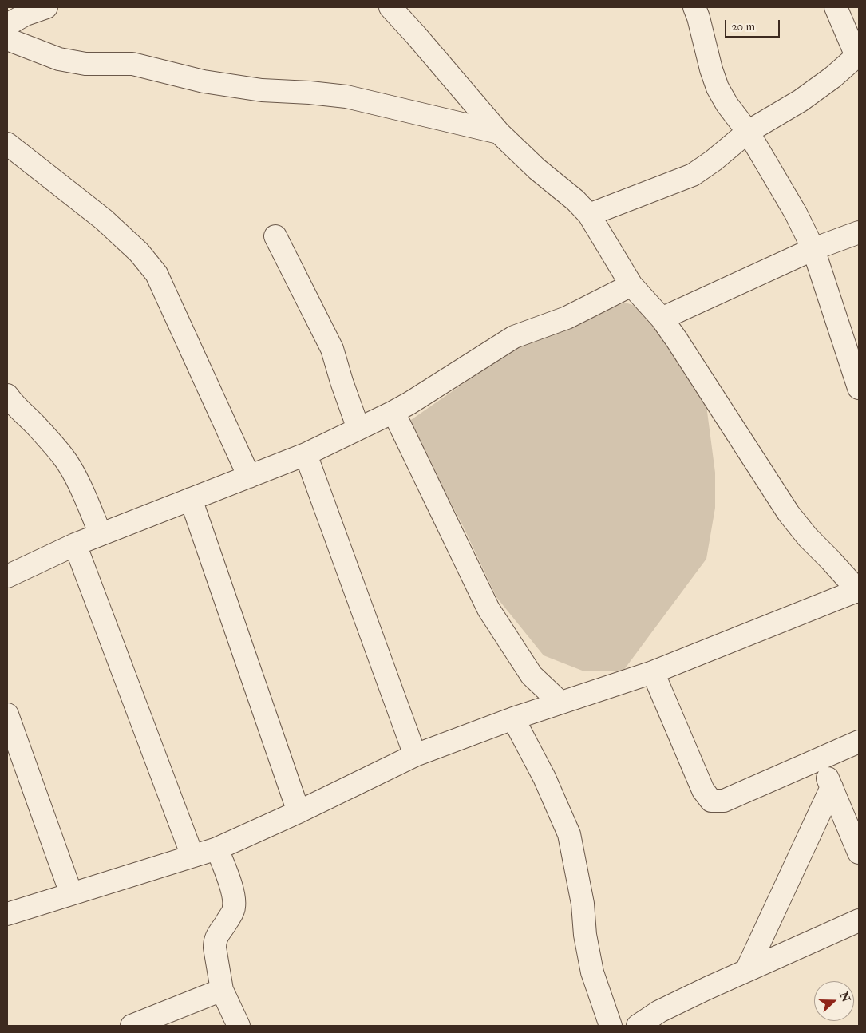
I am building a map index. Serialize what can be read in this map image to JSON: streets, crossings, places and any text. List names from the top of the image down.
{
  "scale_bar": "20 m",
  "north": "right"
}
